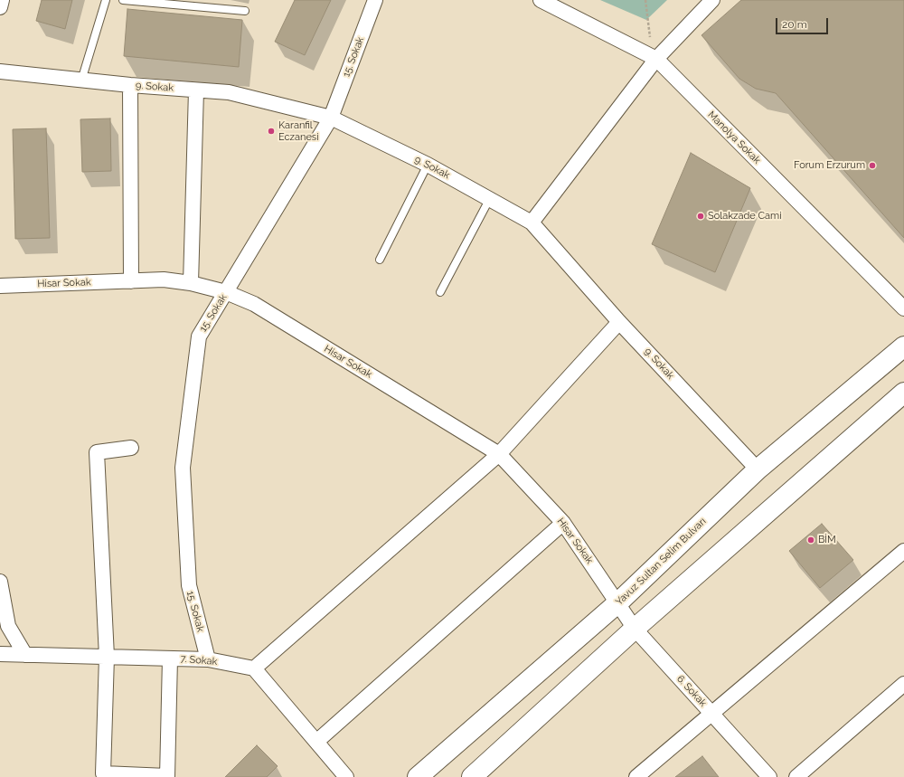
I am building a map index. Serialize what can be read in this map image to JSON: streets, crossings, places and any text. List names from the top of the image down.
{
  "streets": {
    "main road": ["Yavuz Sultan Selim Bulvarı"],
    "street": [
      "15. Sokak",
      "9. Sokak",
      "Manolya Sokak",
      "Hisar Sokak",
      "7. Sokak",
      "6. Sokak"
    ]
  },
  "crossings": [
    ["15. Sokak", "9. Sokak"],
    ["15. Sokak", "Hisar Sokak"],
    ["15. Sokak", "7. Sokak"],
    ["9. Sokak", "Yavuz Sultan Selim Bulvarı"],
    ["Hisar Sokak", "Yavuz Sultan Selim Bulvarı"],
    ["Hisar Sokak", "6. Sokak"],
    ["Yavuz Sultan Selim Bulvarı", "6. Sokak"]
  ],
  "places": [
    "Karanfil Eczanesi",
    "Forum Erzurum",
    "Solakzade Cami",
    "BİM"
  ],
  "scale_bar": "20 m"
}
